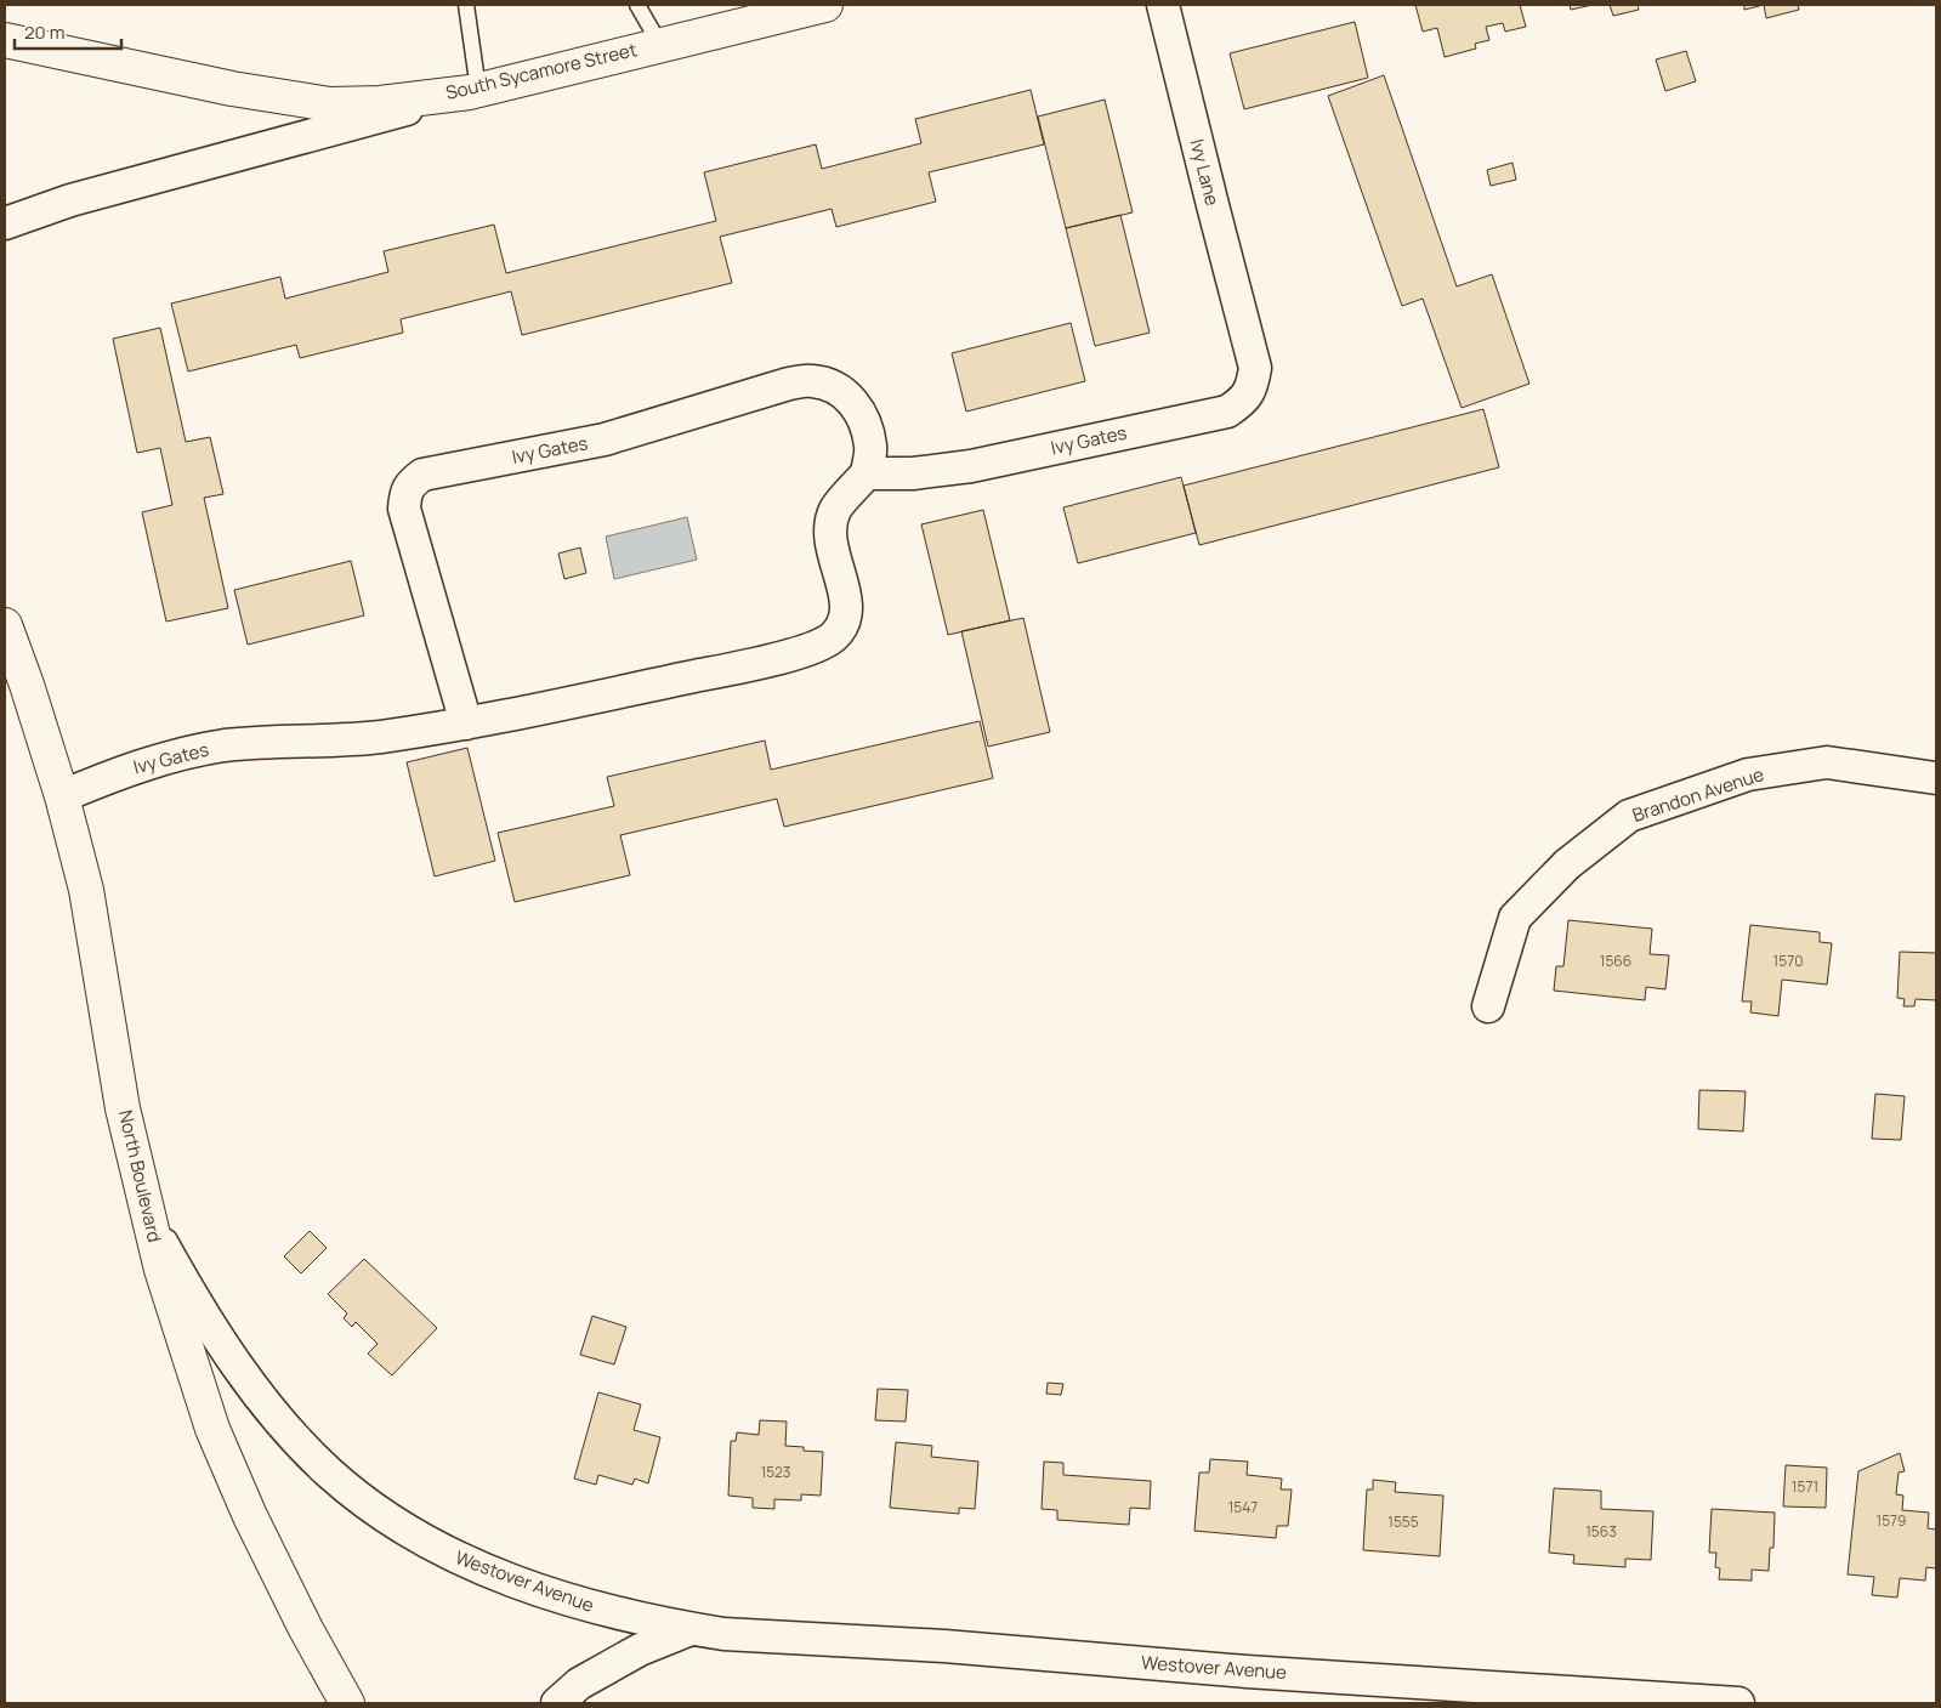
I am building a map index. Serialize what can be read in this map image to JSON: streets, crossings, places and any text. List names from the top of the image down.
{
  "streets": {
    "street": [
      "South Sycamore Street",
      "Ivy Lane",
      "Ivy Gates",
      "Brandon Avenue",
      "North Boulevard",
      "Westover Avenue"
    ]
  },
  "crossings": [
    ["Ivy Lane", "Ivy Gates"],
    ["Ivy Gates", "North Boulevard"],
    ["North Boulevard", "Westover Avenue"]
  ],
  "house_numbers": [
    "1566",
    "1570",
    "1523",
    "1571",
    "1547",
    "1579",
    "1555",
    "1563"
  ],
  "scale_bar": "20 m"
}
